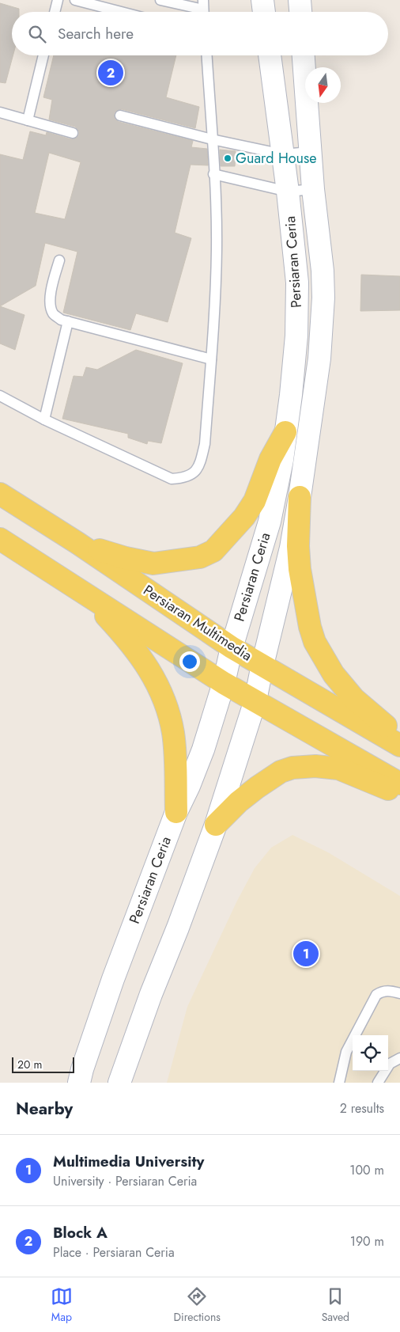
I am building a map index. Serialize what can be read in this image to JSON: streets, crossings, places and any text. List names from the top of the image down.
{
  "streets": {
    "main road": ["Persiaran Multimedia"],
    "street": ["Persiaran Ceria"]
  },
  "crossings": [
    ["Persiaran Ceria", "Persiaran Multimedia"]
  ],
  "places": ["Guard House"],
  "scale_bar": "20 m",
  "north": "bottom",
  "page": {
    "search": "Search here",
    "pins": ["2", "1"],
    "scale": "20 m",
    "heading": ["Nearby", "2 results"],
    "list": [
      {
        "mark": "1",
        "name": "Multimedia University",
        "note": "University · Persiaran Ceria",
        "value": "100 m"
      },
      {
        "mark": "2",
        "name": "Block A",
        "note": "Place · Persiaran Ceria",
        "value": "190 m"
      }
    ],
    "nav": ["Map", "Directions", "Saved"]
  }
}
